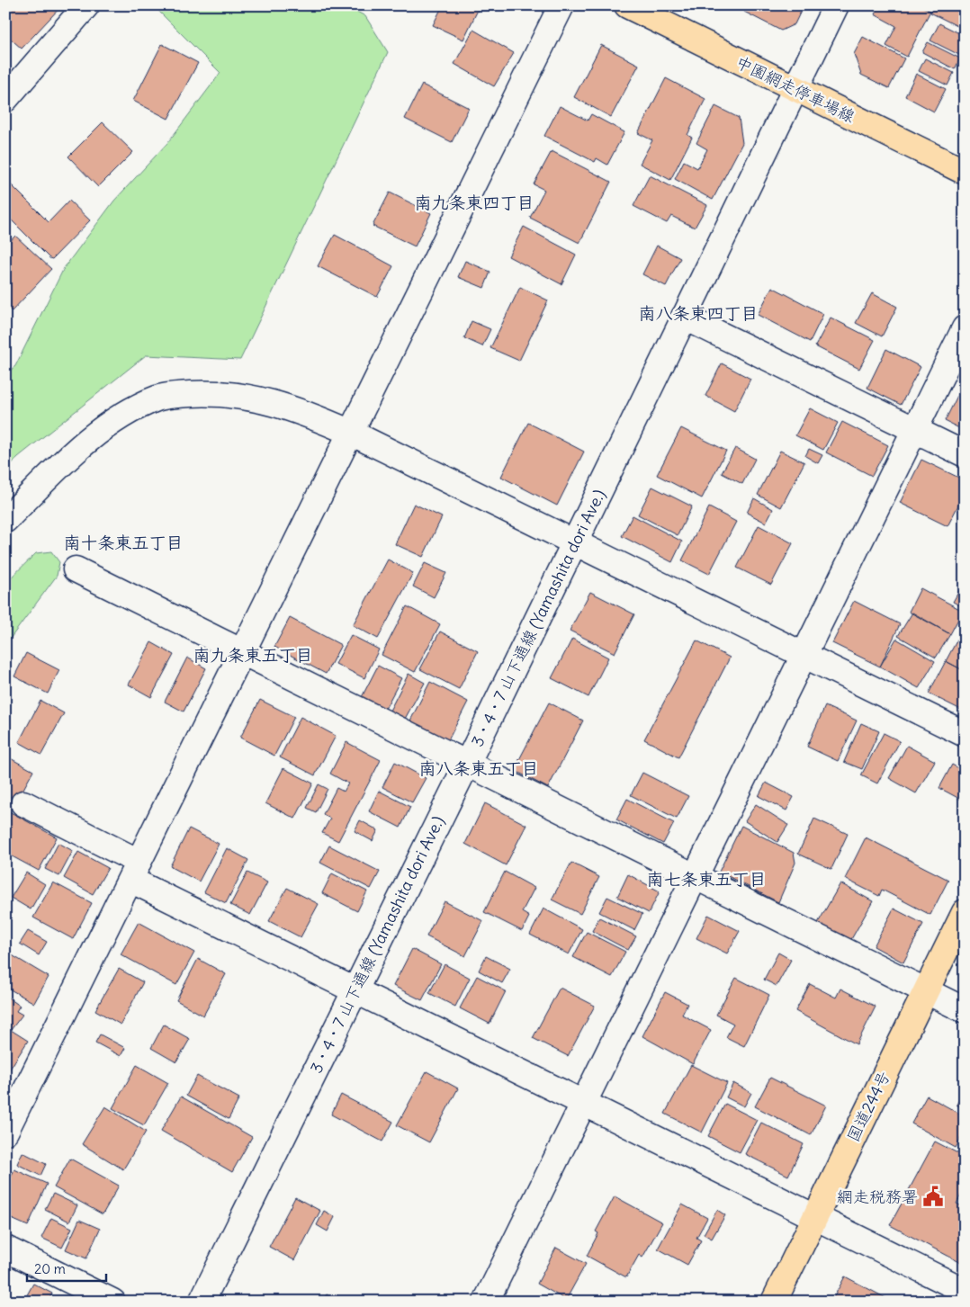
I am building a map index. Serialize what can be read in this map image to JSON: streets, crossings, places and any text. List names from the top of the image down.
{
  "streets": {
    "main road": ["中園網走停車場線", "国道244号"],
    "street": ["3・4・7 山下通線 (Yamashita dori Ave.)"]
  },
  "crossings": [
    ["中園網走停車場線", "3・4・7 山下通線 (Yamashita dori Ave.)"]
  ],
  "districts": [
    "南九条東四丁目",
    "南八条東四丁目",
    "南十条東五丁目",
    "南九条東五丁目",
    "南八条東五丁目",
    "南七条東五丁目"
  ],
  "places": {
    "public building": ["網走税務署"]
  },
  "scale_bar": "20 m"
}
